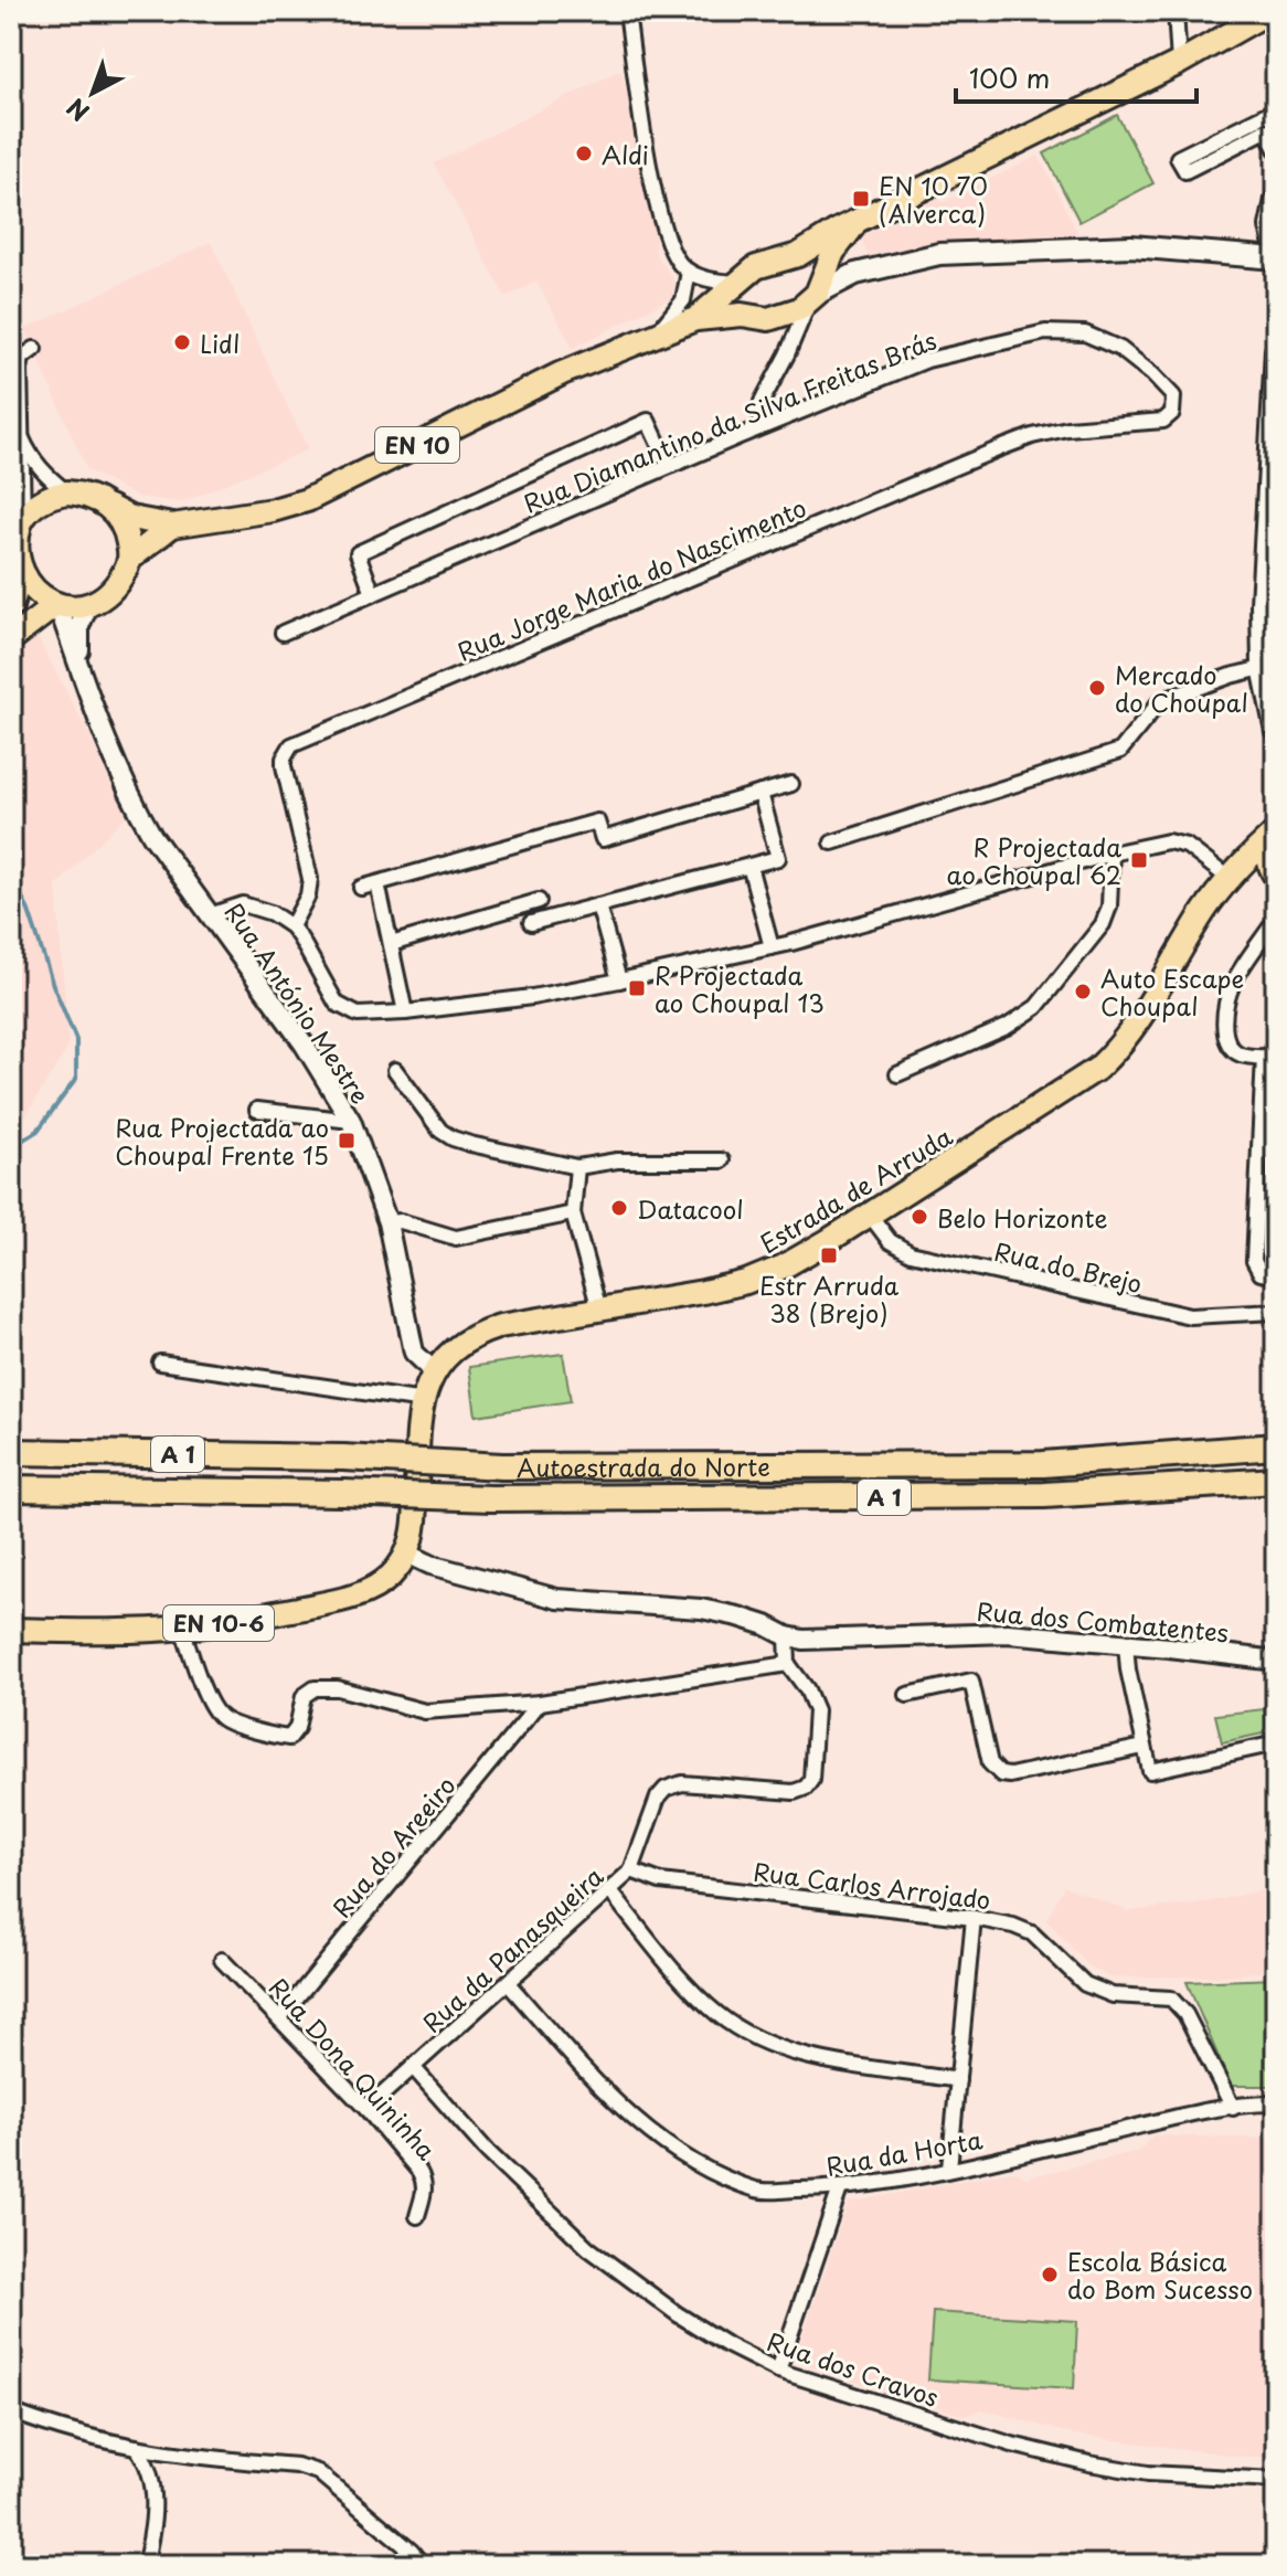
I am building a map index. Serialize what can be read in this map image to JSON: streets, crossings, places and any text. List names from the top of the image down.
{
  "streets": {
    "highway": ["A 1", "Autoestrada do Norte"],
    "main road": ["EN 10", "Estrada de Arruda", "EN 10-6"],
    "street": [
      "Rua Diamantino da Silva Freitas Brás",
      "Rua Jorge Maria do Nascimento",
      "Rua António Mestre",
      "Rua do Brejo",
      "Rua dos Combatentes",
      "Rua do Areeiro",
      "Rua Carlos Arrojado",
      "Rua da Panasqueira",
      "Rua Dona Quininha",
      "Rua da Horta",
      "Rua dos Cravos"
    ]
  },
  "crossings": [
    ["Rua Diamantino da Silva Freitas Brás", "Rua Jorge Maria do Nascimento"],
    ["EN 10", "Rua António Mestre"],
    ["Rua António Mestre", "Estrada de Arruda"],
    ["Estrada de Arruda", "Rua do Brejo"],
    ["Estrada de Arruda", "Rua dos Combatentes"],
    ["Estrada de Arruda", "EN 10-6"],
    ["Rua dos Combatentes", "EN 10-6"],
    ["Rua do Areeiro", "Rua Dona Quininha"],
    ["Rua Carlos Arrojado", "Rua da Panasqueira"],
    ["Rua Carlos Arrojado", "Rua da Horta"],
    ["Rua da Panasqueira", "Rua Dona Quininha"],
    ["Rua da Panasqueira", "Rua da Horta"],
    ["Rua da Panasqueira", "Rua dos Cravos"]
  ],
  "places": {
    "other": [
      "Aldi",
      "Lidl",
      "Mercado do Choupal",
      "Auto Escape Choupal",
      "Datacool",
      "Belo Horizonte",
      "Escola Básica do Bom Sucesso"
    ],
    "transit": [
      "EN 10 70 (Alverca)",
      "R Projectada ao Choupal 62",
      "R Projectada ao Choupal 13",
      "Rua Projectada ao Choupal Frente 15",
      "Estr Arruda 38 (Brejo)"
    ]
  },
  "scale_bar": "100 m",
  "north": "bottom left"
}
